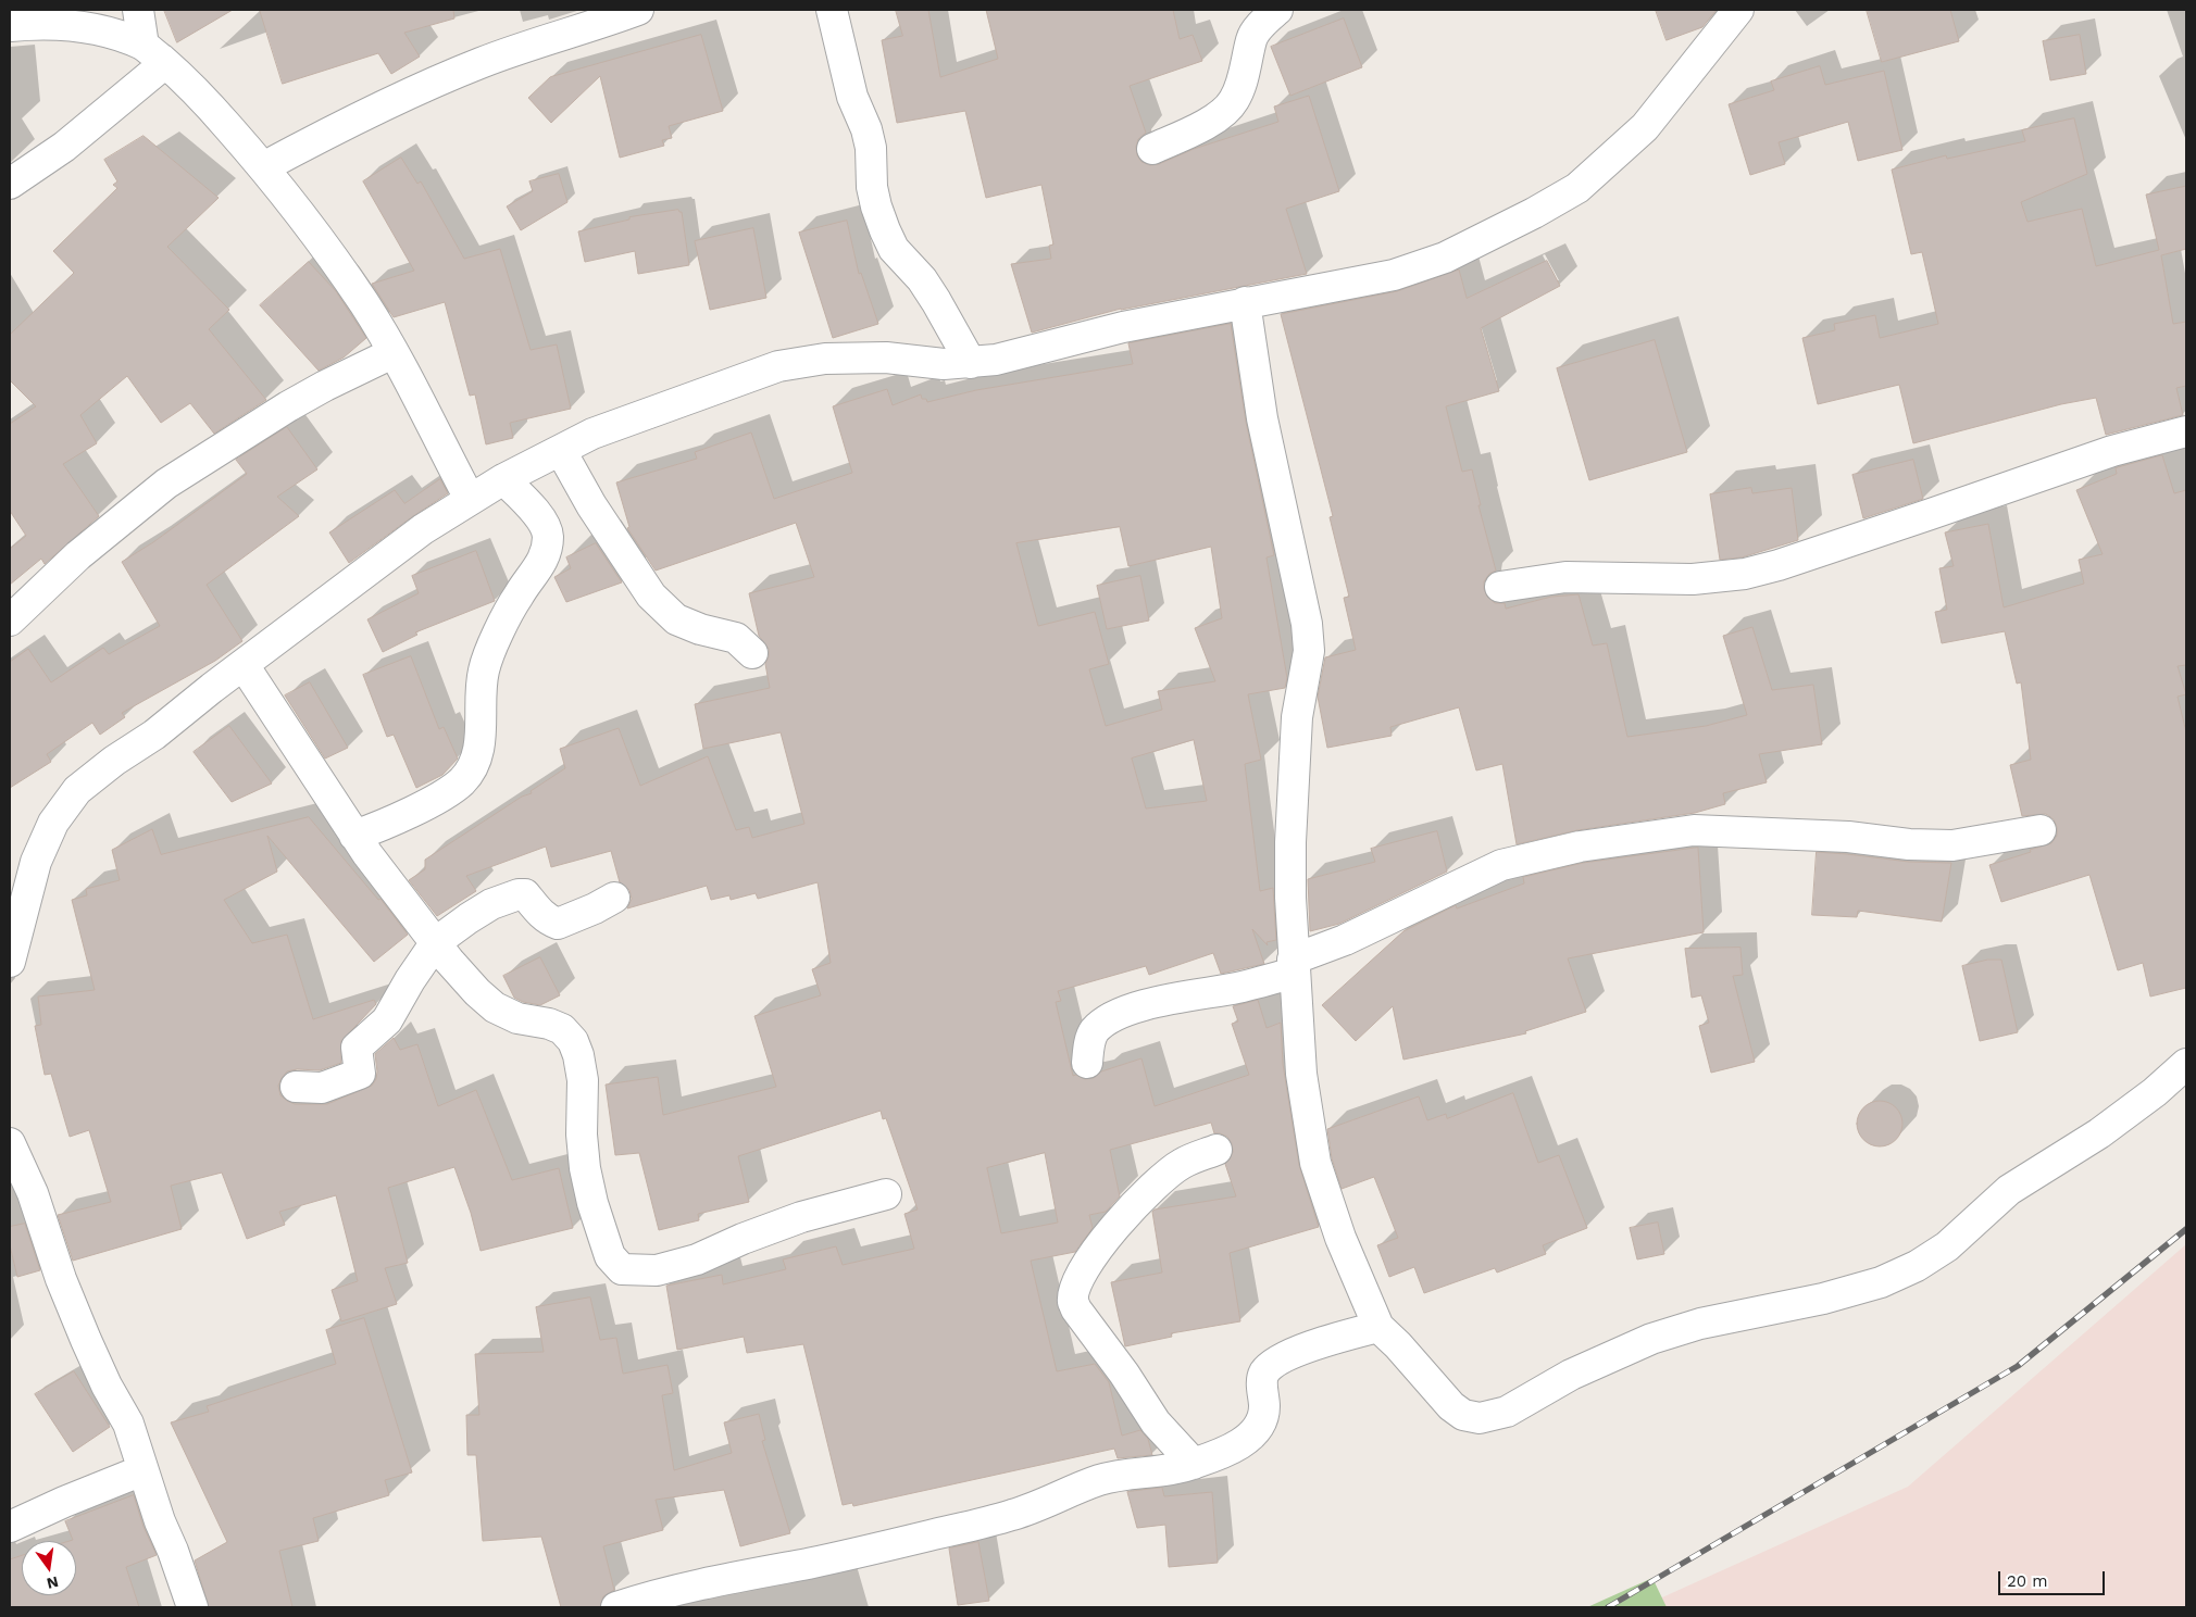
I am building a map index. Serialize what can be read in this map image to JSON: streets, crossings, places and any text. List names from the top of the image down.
{
  "scale_bar": "20 m",
  "north": "bottom"
}
